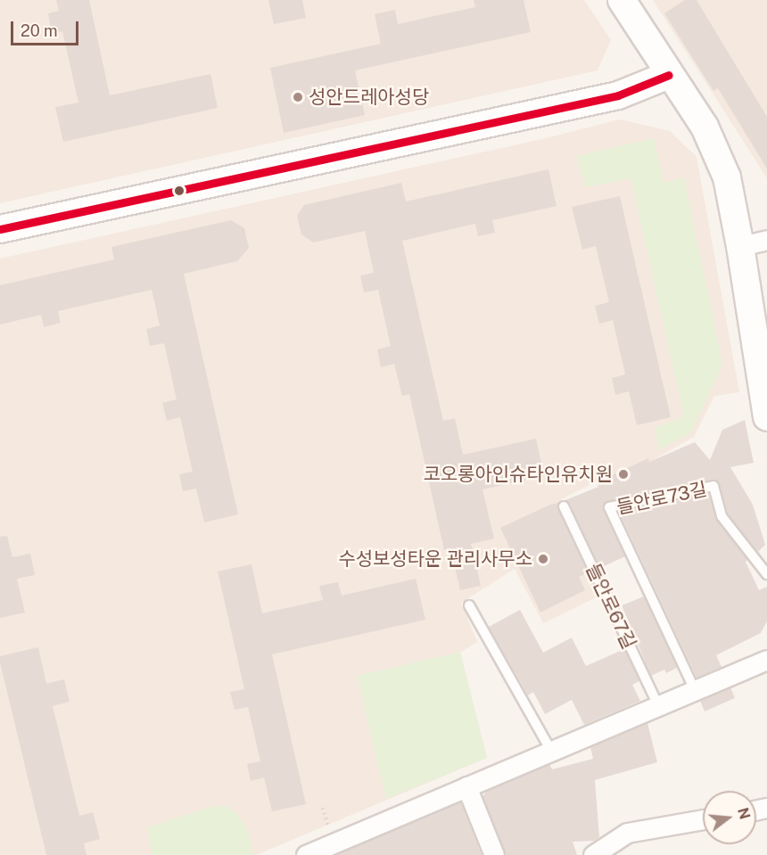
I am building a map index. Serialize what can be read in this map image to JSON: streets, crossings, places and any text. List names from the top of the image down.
{
  "streets": {
    "lane": ["들안로73길", "들안로67길"]
  },
  "places": ["성안드레아성당", "코오롱아인슈타인유치원", "수성보성타운 관리사무소"],
  "scale_bar": "20 m",
  "north": "right"
}
